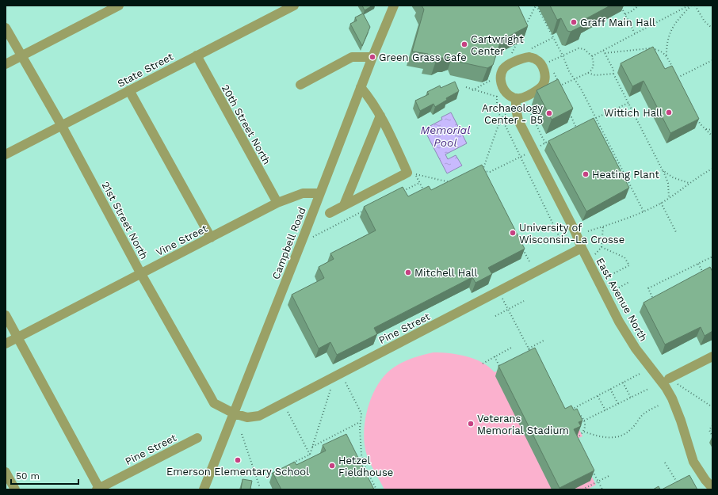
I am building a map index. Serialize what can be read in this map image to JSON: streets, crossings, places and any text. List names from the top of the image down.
{
  "streets": {
    "street": [
      "State Street",
      "20th Street North",
      "21st Street North",
      "Vine Street",
      "Campbell Road",
      "East Avenue North",
      "Pine Street"
    ]
  },
  "crossings": [
    ["State Street", "20th Street North"],
    ["State Street", "21st Street North"],
    ["20th Street North", "Vine Street"],
    ["21st Street North", "Vine Street"],
    ["21st Street North", "Campbell Road"],
    ["21st Street North", "Pine Street"],
    ["Vine Street", "Campbell Road"],
    ["Campbell Road", "Pine Street"],
    ["East Avenue North", "Pine Street"]
  ],
  "water": ["Memorial Pool"],
  "places": [
    "Graff Main Hall",
    "Cartwright Center",
    "Green Grass Cafe",
    "Wittich Hall",
    "Archaeology Center - B5",
    "Heating Plant",
    "University of Wisconsin-La Crosse",
    "Mitchell Hall",
    "Veterans Memorial Stadium",
    "Emerson Elementary School",
    "Hetzel Fieldhouse"
  ],
  "scale_bar": "50 m"
}
